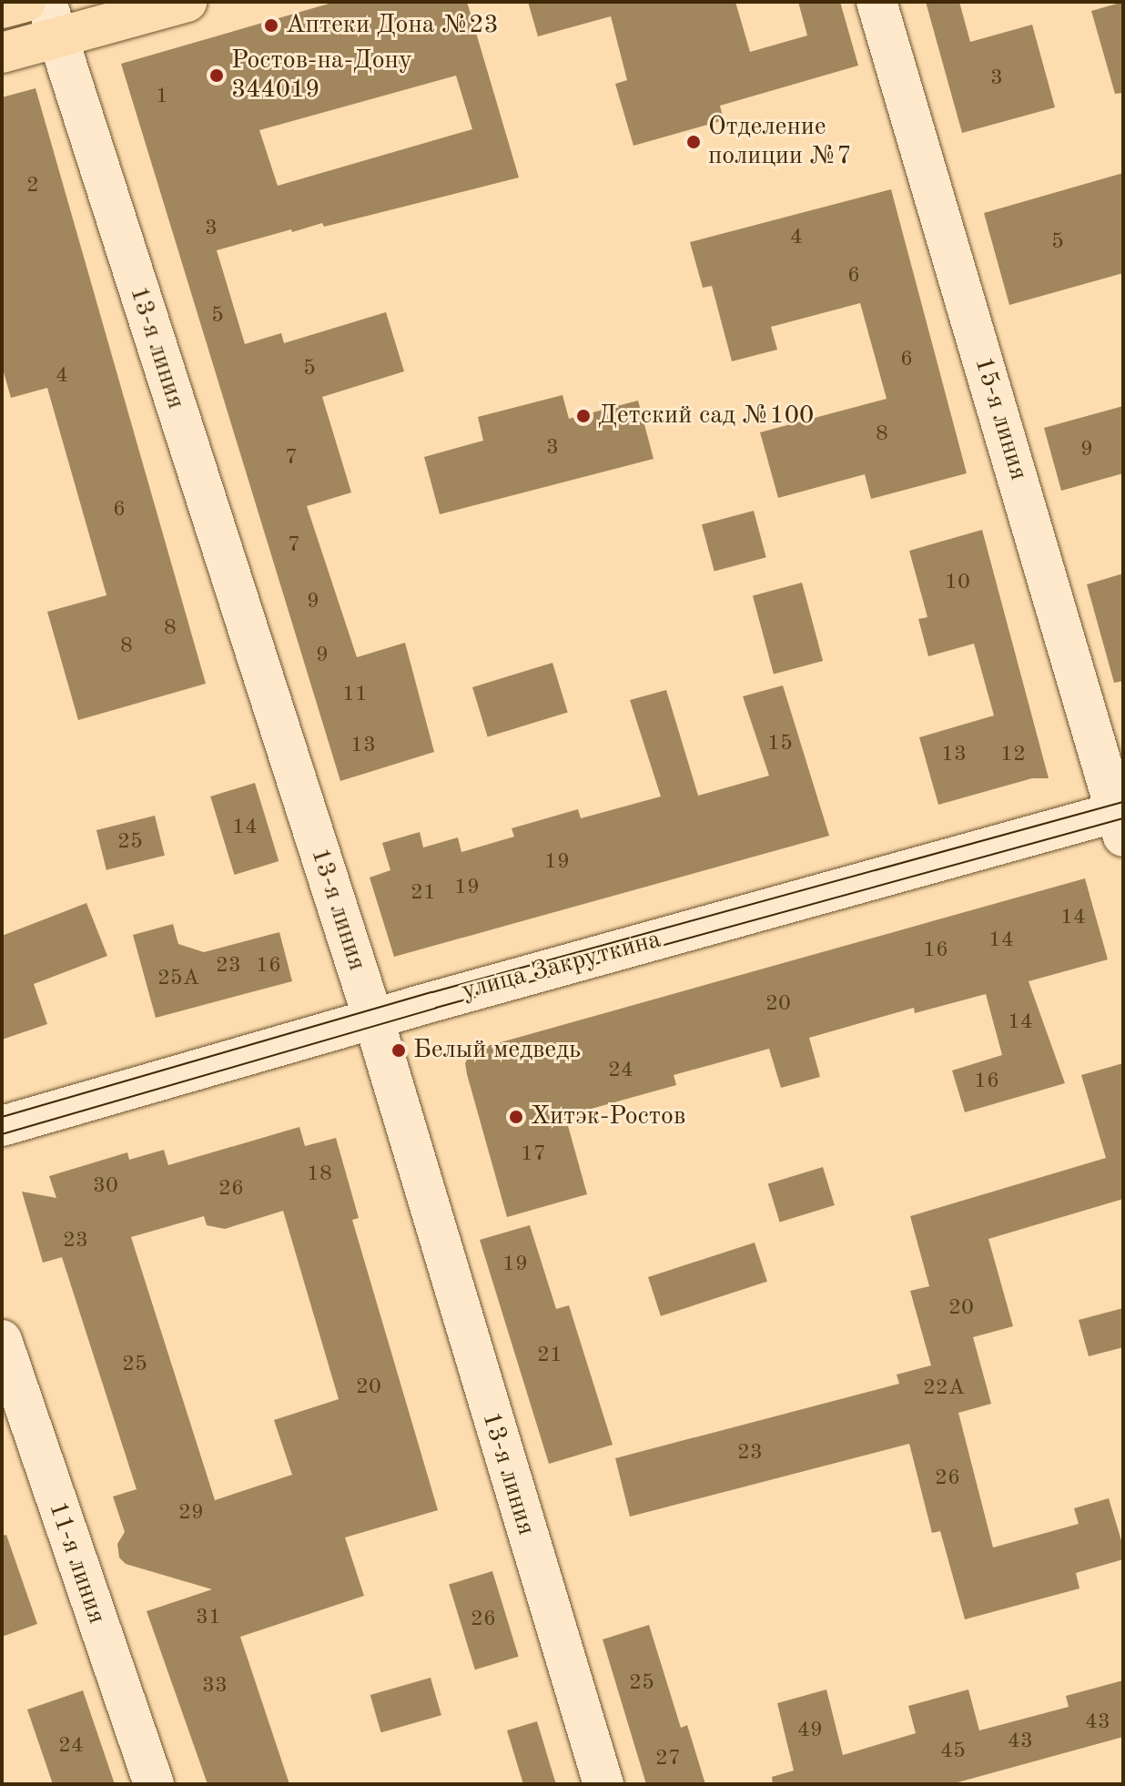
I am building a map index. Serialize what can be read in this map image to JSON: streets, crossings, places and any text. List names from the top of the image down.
{
  "streets": {
    "street": [
      "13-я линия",
      "15-я линия",
      "улица Закруткина",
      "11-я линия"
    ]
  },
  "crossings": [
    ["13-я линия", "улица Закруткина"],
    ["15-я линия", "улица Закруткина"]
  ],
  "places": [
    "Аптеки Дона №23",
    "Ростов-на-Дону 344019",
    "Отделение полиции №7",
    "Детский сад №100",
    "Белый медведь",
    "Хитэк-Ростов"
  ],
  "house_numbers": [
    "3",
    "1",
    "2",
    "3",
    "4",
    "5",
    "6",
    "5",
    "6",
    "5",
    "4",
    "8",
    "3",
    "9",
    "7",
    "6",
    "7",
    "10",
    "9",
    "8",
    "8",
    "9",
    "11",
    "15",
    "13",
    "13",
    "12",
    "14",
    "25",
    "19",
    "19",
    "21",
    "14",
    "14",
    "16",
    "23",
    "16",
    "25А",
    "20",
    "14",
    "24",
    "16",
    "17",
    "18",
    "30",
    "26",
    "23",
    "19",
    "20",
    "21",
    "25",
    "20",
    "22А",
    "23",
    "26",
    "29",
    "31",
    "26",
    "25",
    "33",
    "43",
    "49",
    "43",
    "24",
    "45",
    "27"
  ]
}
